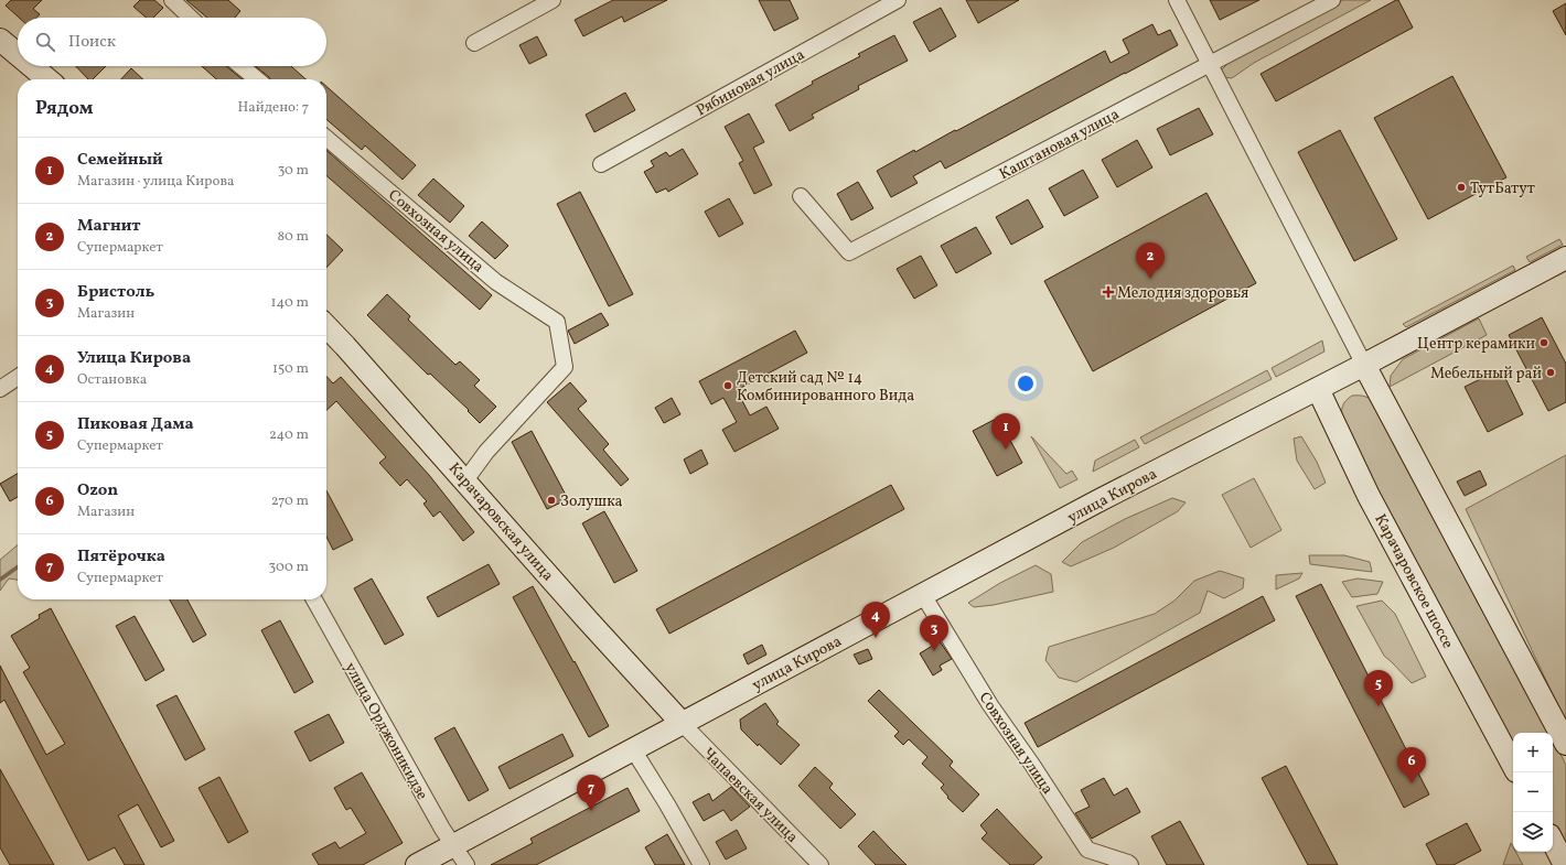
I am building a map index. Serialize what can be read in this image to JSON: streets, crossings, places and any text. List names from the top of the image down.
{
  "streets": {
    "street": [
      "Рябиновая улица",
      "Каштановая улица",
      "Совхозная улица",
      "улица Кирова",
      "Карачаровская улица",
      "Карачаровское шоссе",
      "улица Орджоникидзе",
      "Чапаевская улица"
    ]
  },
  "crossings": [
    ["Совхозная улица", "улица Кирова"],
    ["Совхозная улица", "Карачаровская улица"],
    ["улица Кирова", "Карачаровская улица"],
    ["улица Кирова", "Карачаровское шоссе"],
    ["улица Кирова", "улица Орджоникидзе"],
    ["улица Кирова", "Чапаевская улица"],
    ["Карачаровская улица", "Чапаевская улица"]
  ],
  "places": {
    "other": [
      "ТутБатут",
      "Центр керамики",
      "Мебельный рай",
      "Детский сад № 14 Комбинированного Вида",
      "Золушка"
    ],
    "health": ["Мелодия здоровья"]
  },
  "page": {
    "search": "Поиск",
    "heading": ["Рядом", "Найдено: 7"],
    "list": [
      {
        "mark": "1",
        "name": "Семейный",
        "note": "Магазин · улица Кирова",
        "value": "30 m"
      },
      {
        "mark": "2",
        "name": "Магнит",
        "note": "Супермаркет",
        "value": "80 m"
      },
      {
        "mark": "3",
        "name": "Бристоль",
        "note": "Магазин",
        "value": "140 m"
      },
      {
        "mark": "4",
        "name": "Улица Кирова",
        "note": "Остановка",
        "value": "150 m"
      },
      {
        "mark": "5",
        "name": "Пиковая Дама",
        "note": "Супермаркет",
        "value": "240 m"
      },
      {
        "mark": "6",
        "name": "Ozon",
        "note": "Магазин",
        "value": "270 m"
      },
      {
        "mark": "7",
        "name": "Пятёрочка",
        "note": "Супермаркет",
        "value": "300 m"
      }
    ],
    "pins": [
      "2",
      "1",
      "4",
      "3",
      "5",
      "6",
      "7"
    ],
    "map_buttons": ["+", "−"]
  }
}
